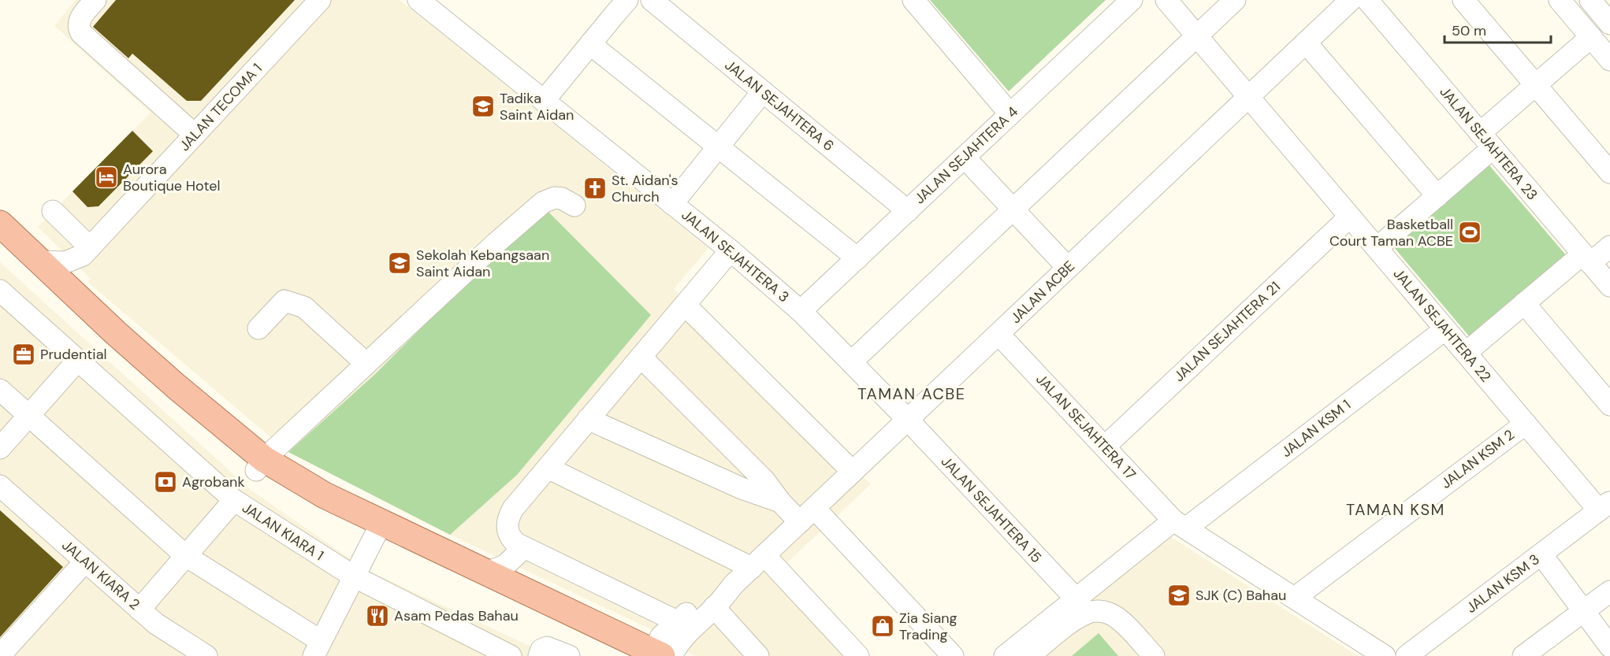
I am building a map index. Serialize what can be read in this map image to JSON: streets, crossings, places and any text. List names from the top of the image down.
{
  "streets": {
    "street": [
      "JALAN SEJAHTERA 6",
      "JALAN TECOMA 1",
      "JALAN SEJAHTERA 23",
      "JALAN SEJAHTERA 4",
      "JALAN SEJAHTERA 3",
      "JALAN ACBE",
      "JALAN SEJAHTERA 22",
      "JALAN SEJAHTERA 21",
      "JALAN SEJAHTERA 17",
      "JALAN KSM 1",
      "JALAN KSM 2",
      "JALAN SEJAHTERA 15",
      "JALAN KIARA 1",
      "JALAN KIARA 2",
      "JALAN KSM 3"
    ]
  },
  "crossings": [
    ["JALAN SEJAHTERA 6", "JALAN SEJAHTERA 4"],
    ["JALAN SEJAHTERA 4", "JALAN SEJAHTERA 3"],
    ["JALAN SEJAHTERA 3", "JALAN ACBE"],
    ["JALAN SEJAHTERA 3", "JALAN SEJAHTERA 15"],
    ["JALAN ACBE", "JALAN SEJAHTERA 22"],
    ["JALAN ACBE", "JALAN SEJAHTERA 17"],
    ["JALAN ACBE", "JALAN SEJAHTERA 15"],
    ["JALAN SEJAHTERA 22", "JALAN SEJAHTERA 21"],
    ["JALAN SEJAHTERA 22", "JALAN KSM 1"],
    ["JALAN SEJAHTERA 22", "JALAN KSM 2"],
    ["JALAN SEJAHTERA 22", "JALAN KSM 3"],
    ["JALAN SEJAHTERA 21", "JALAN SEJAHTERA 17"],
    ["JALAN SEJAHTERA 17", "JALAN KSM 1"],
    ["JALAN SEJAHTERA 17", "JALAN KSM 2"],
    ["JALAN KSM 1", "JALAN SEJAHTERA 15"]
  ],
  "districts": ["TAMAN ACBE", "TAMAN KSM"],
  "places": {
    "school or university": ["Tadika Saint Aidan", "Sekolah Kebangsaan Saint Aidan", "SJK (C) Bahau"],
    "hotel": ["Aurora Boutique Hotel"],
    "church": ["St. Aidan's Church"],
    "sports": ["Basketball Court Taman ACBE"],
    "office": ["Prudential"],
    "bank": ["Agrobank"],
    "restaurant": ["Asam Pedas Bahau"],
    "shop": ["Zia Siang Trading"]
  },
  "scale_bar": "50 m"
}
